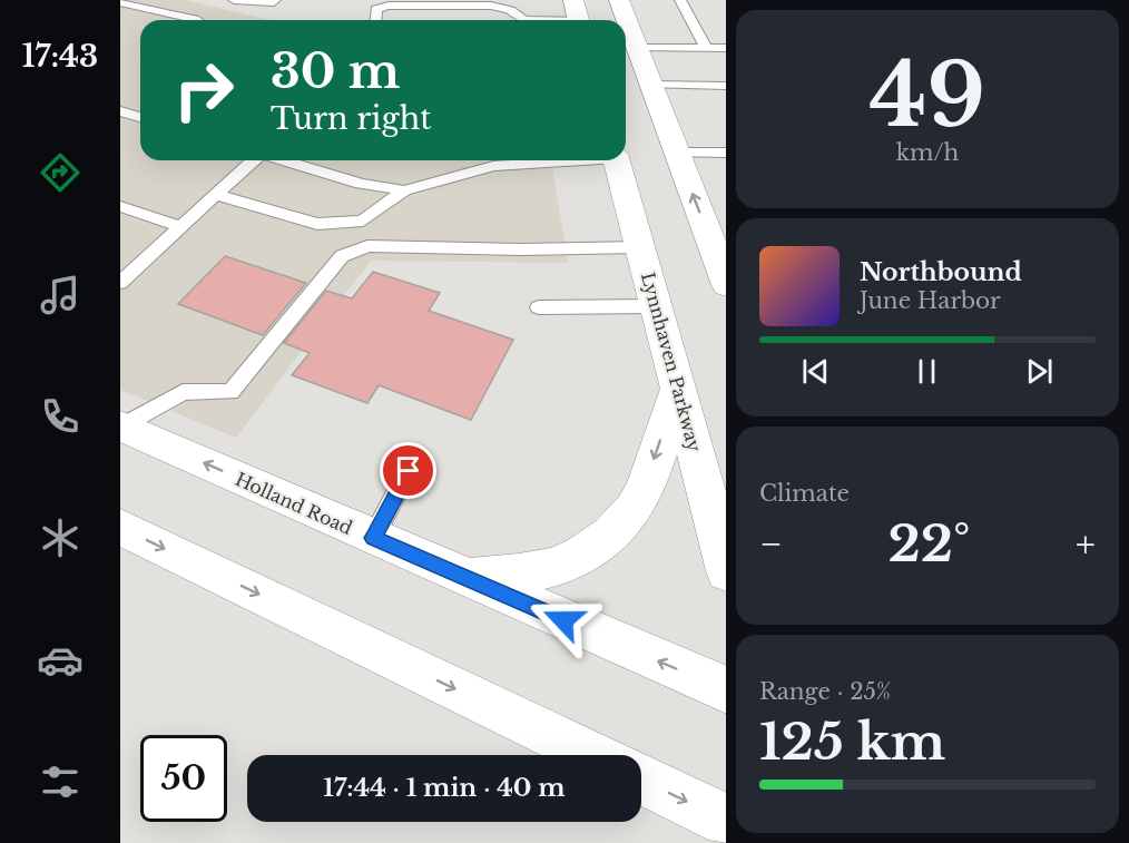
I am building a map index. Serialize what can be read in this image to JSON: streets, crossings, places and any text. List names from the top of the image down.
{
  "streets": {
    "main road": ["Lynnhaven Parkway", "Holland Road"]
  },
  "page": {
    "tabs": "17:43",
    "tile": [
      ["49", "km/h"],
      "Climate",
      ["Range · 25%", "125 km"]
    ],
    "turn": ["30 m", "Turn right"],
    "song": ["Northbound", "June Harbor"],
    "heat": ["−", "22°", "+"],
    "limit": "50",
    "trip": "17:44 · 1 min · 40 m"
  }
}
